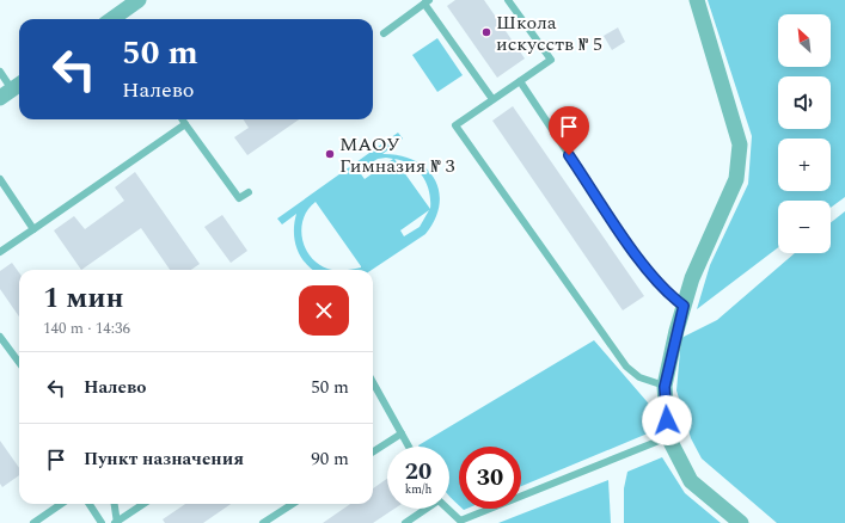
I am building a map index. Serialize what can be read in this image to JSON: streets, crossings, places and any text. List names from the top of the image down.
{
  "places": ["Школа искусств № 5", "МАОУ Гимназия № 3"],
  "north": "top left",
  "page": {
    "map_buttons": ["+", "−"],
    "turn": ["50 m", "Налево"],
    "heading": ["1 мин", "140 m · 14:36"],
    "list": [
      {
        "name": "Налево",
        "value": "50 m"
      },
      {
        "name": "Пункт назначения",
        "value": "90 m"
      }
    ],
    "speed": "20 km/h",
    "limit": "30"
  }
}
